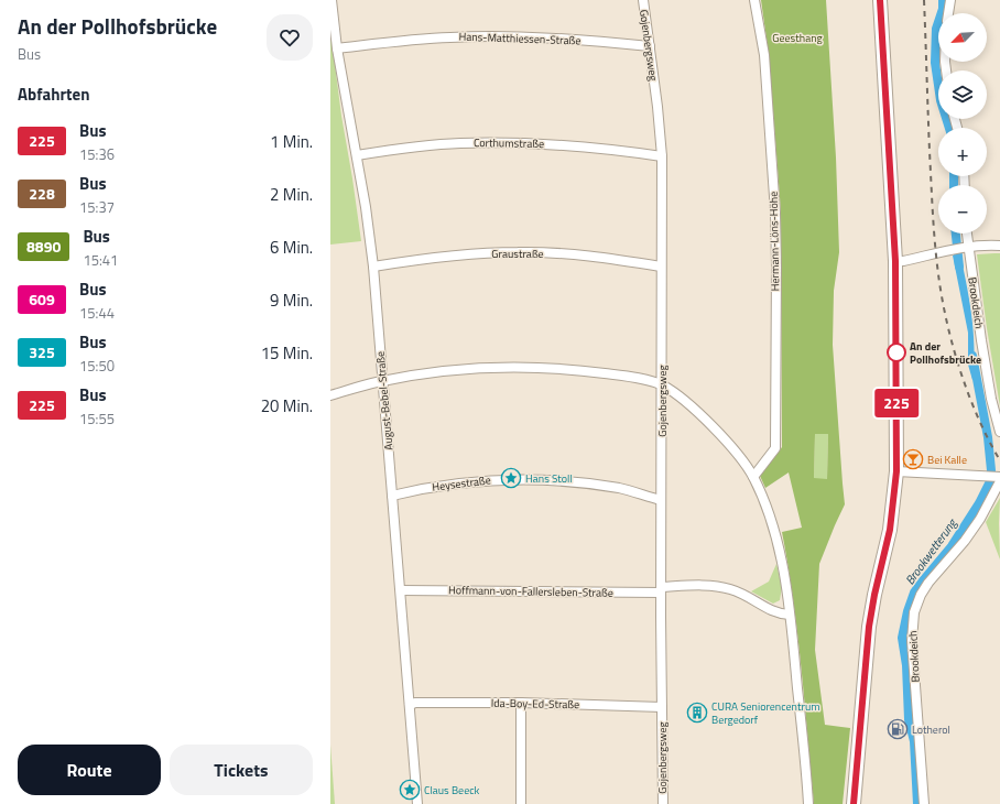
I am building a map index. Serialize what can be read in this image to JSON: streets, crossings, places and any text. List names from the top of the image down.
{
  "streets": {
    "street": [
      "Hans-Matthiessen-Straße",
      "Gojenbergsweg",
      "Corthumstraße",
      "Hermann-Löns-Höhe",
      "Graustraße",
      "Brookdeich",
      "August-Bebel-Straße",
      "Heysestraße",
      "Hoffmann-von-Fallersleben-Straße",
      "Ida-Boy-Ed-Straße"
    ]
  },
  "crossings": [
    ["Hans-Matthiessen-Straße", "Gojenbergsweg"],
    ["Hans-Matthiessen-Straße", "August-Bebel-Straße"],
    ["Gojenbergsweg", "Corthumstraße"],
    ["Gojenbergsweg", "Graustraße"],
    ["Gojenbergsweg", "Heysestraße"],
    ["Gojenbergsweg", "Hoffmann-von-Fallersleben-Straße"],
    ["Gojenbergsweg", "Ida-Boy-Ed-Straße"],
    ["Corthumstraße", "August-Bebel-Straße"],
    ["Graustraße", "August-Bebel-Straße"],
    ["August-Bebel-Straße", "Heysestraße"],
    ["August-Bebel-Straße", "Hoffmann-von-Fallersleben-Straße"],
    ["August-Bebel-Straße", "Ida-Boy-Ed-Straße"]
  ],
  "water": ["Brookwetterung"],
  "parks": ["Geesthang"],
  "places": {
    "other": ["An der Pollhofsbrücke"],
    "bar": ["Bei Kalle"],
    "place": ["Hans Stoll", "Claus Beeck"],
    "building": ["CURA Seniorencentrum Bergedorf"],
    "fuel station": ["Lotherol"]
  },
  "lines": ["bus line 225"],
  "north": "bottom left",
  "page": {
    "heading": [
      ["An der Pollhofsbrücke", "Bus"],
      "Abfahrten"
    ],
    "on_map": "225",
    "map_buttons": ["+", "−"],
    "list": [
      {
        "mark": "225",
        "name": "Bus",
        "note": "15:36",
        "value": "1 Min."
      },
      {
        "mark": "228",
        "name": "Bus",
        "note": "15:37",
        "value": "2 Min."
      },
      {
        "mark": "8890",
        "name": "Bus",
        "note": "15:41",
        "value": "6 Min."
      },
      {
        "mark": "609",
        "name": "Bus",
        "note": "15:44",
        "value": "9 Min."
      },
      {
        "mark": "325",
        "name": "Bus",
        "note": "15:50",
        "value": "15 Min."
      },
      {
        "mark": "225",
        "name": "Bus",
        "note": "15:55",
        "value": "20 Min."
      }
    ],
    "buttons": ["Route", "Tickets"]
  }
}
